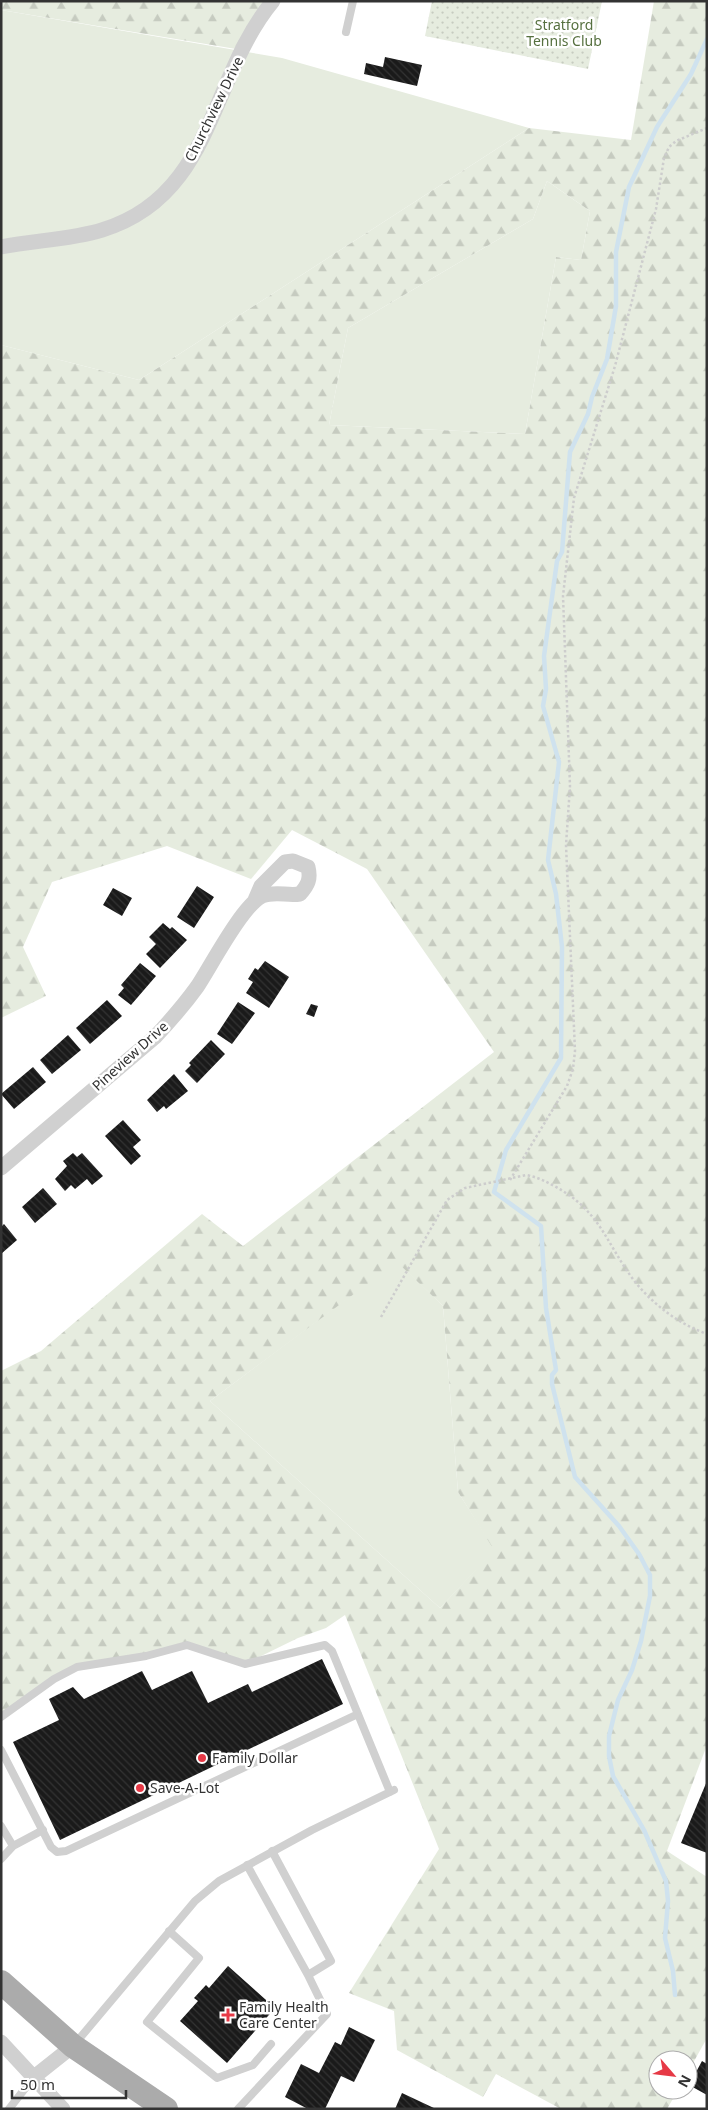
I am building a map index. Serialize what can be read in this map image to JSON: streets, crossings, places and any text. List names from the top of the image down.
{
  "streets": {
    "street": ["Churchview Drive", "Pineview Drive"]
  },
  "parks": ["Stratford Tennis Club"],
  "places": {
    "other": ["Family Dollar", "Save-A-Lot"],
    "health": ["Family Health Care Center"]
  },
  "scale_bar": "50 m",
  "north": "bottom right"
}
